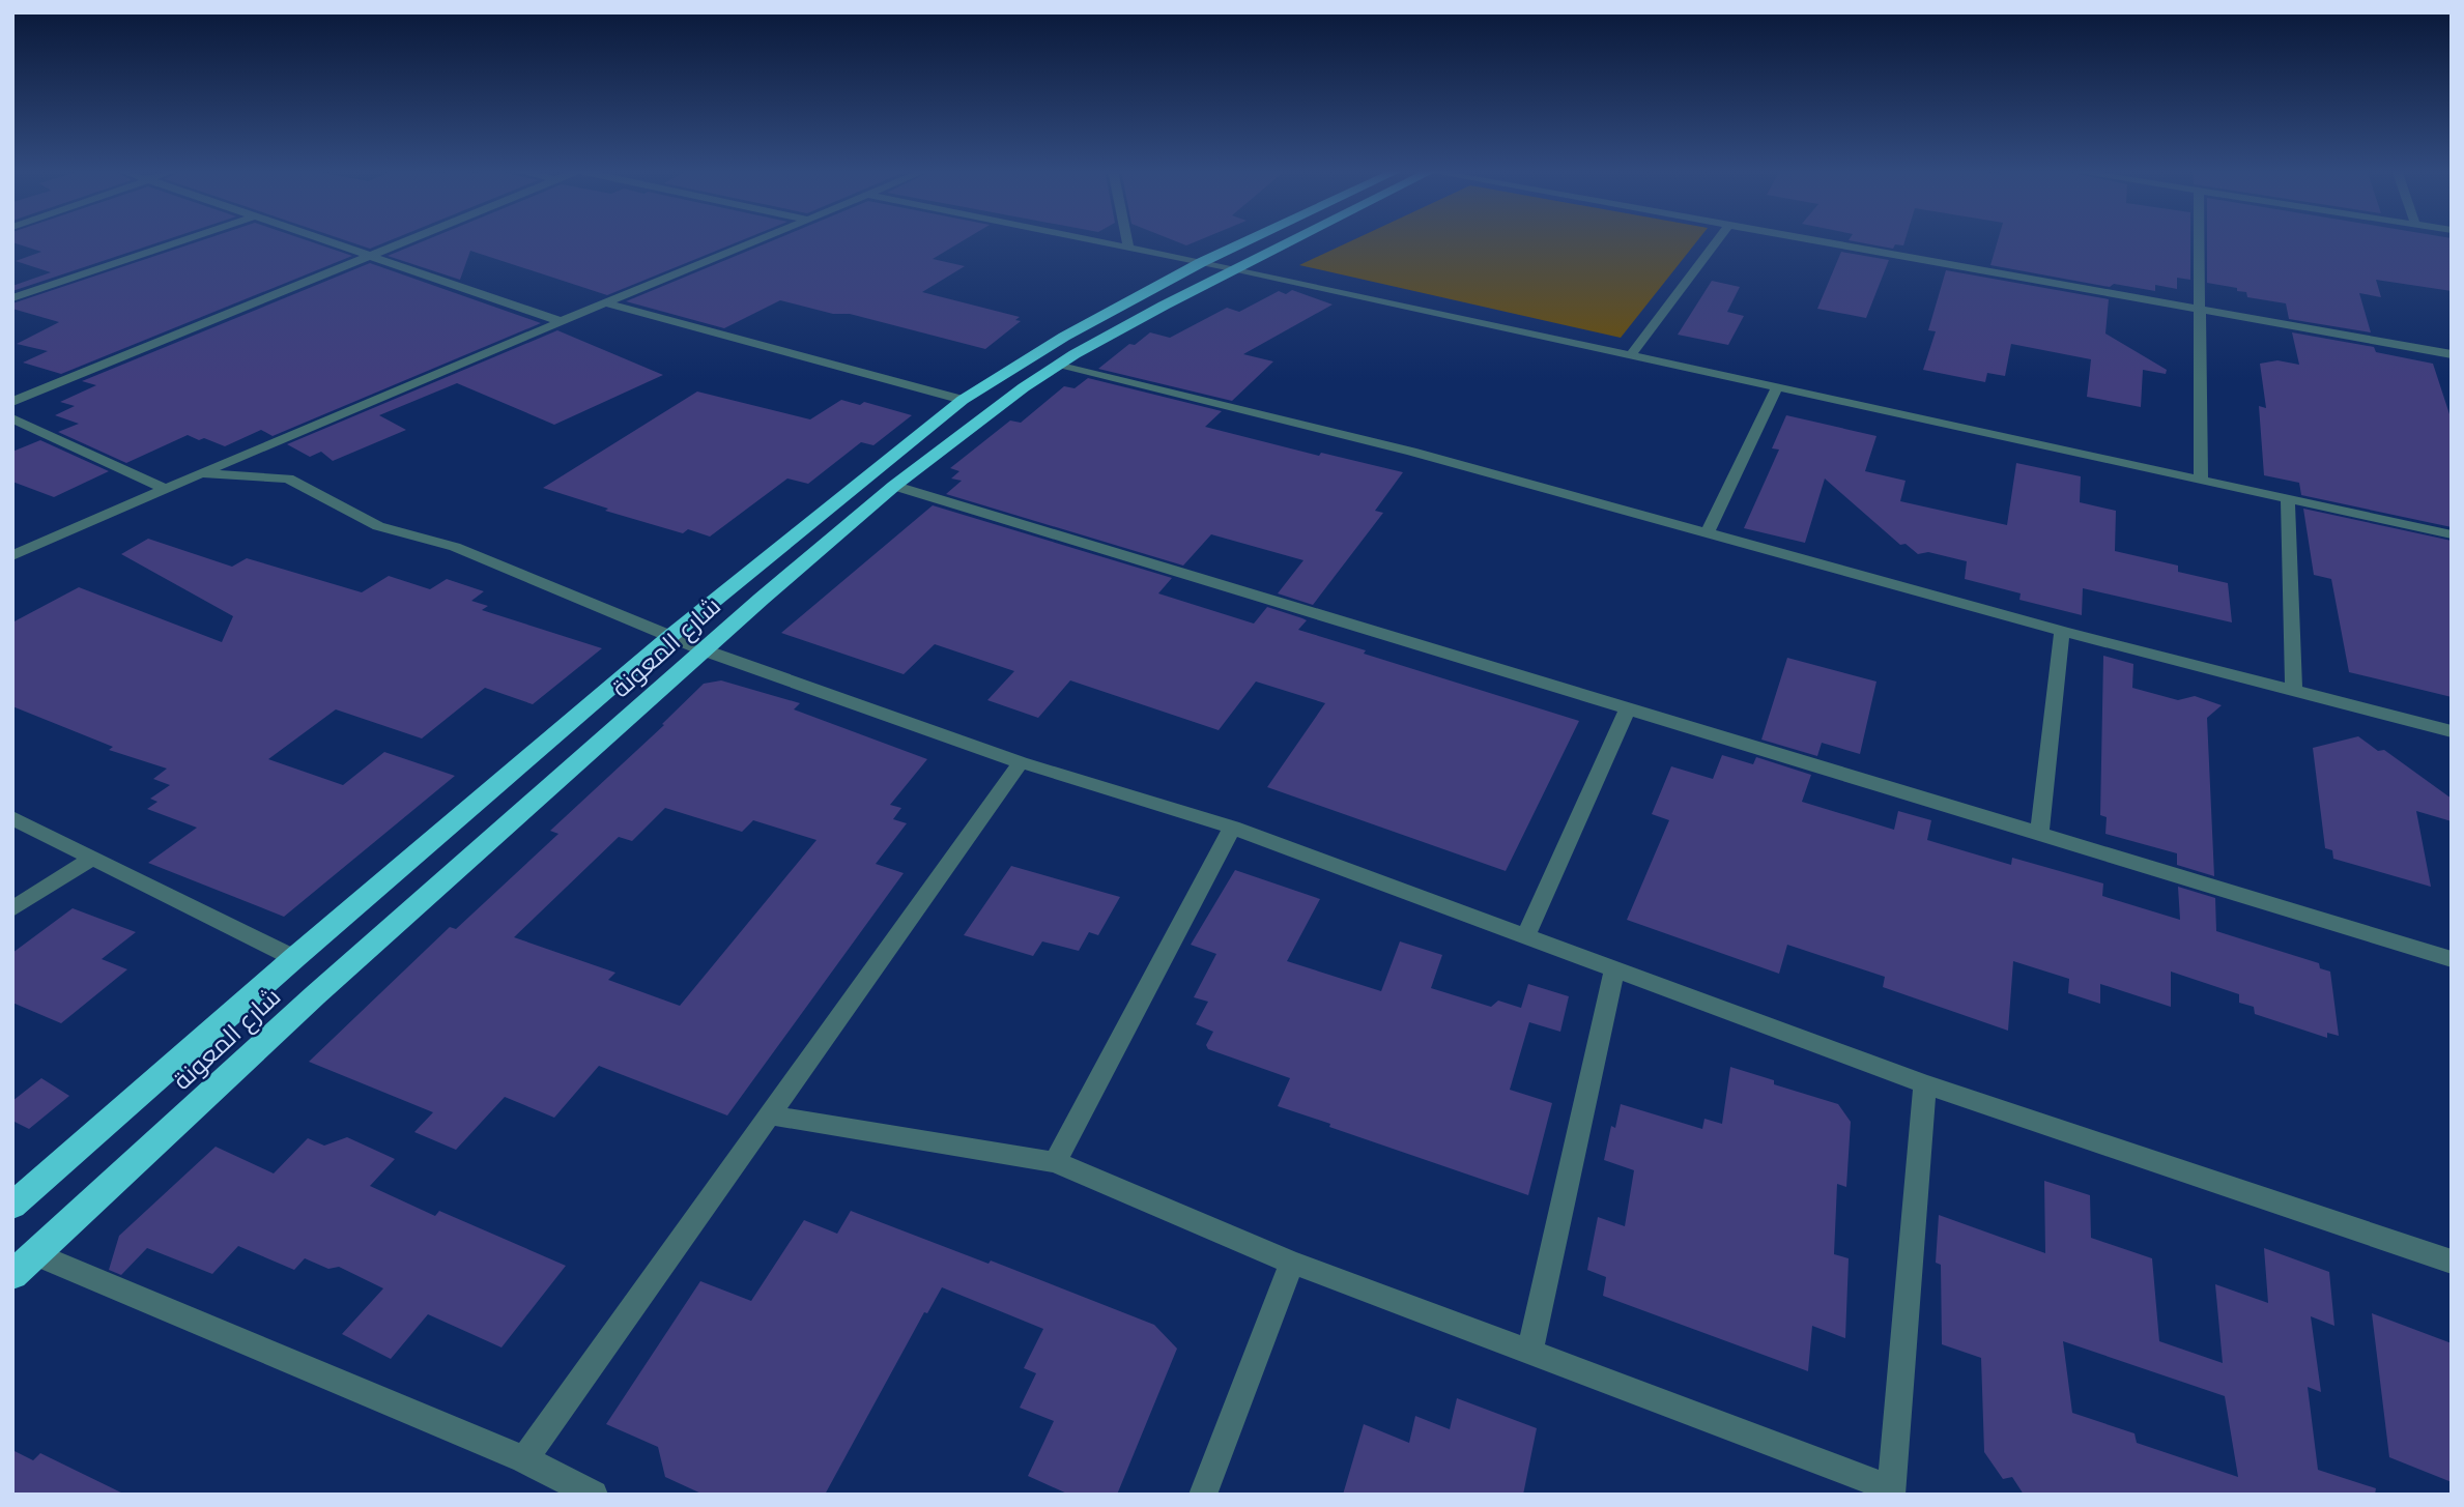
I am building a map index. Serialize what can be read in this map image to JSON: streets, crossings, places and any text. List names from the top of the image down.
{
  "streets": {
    "highway": ["شارع المعونة"]
  }
}
